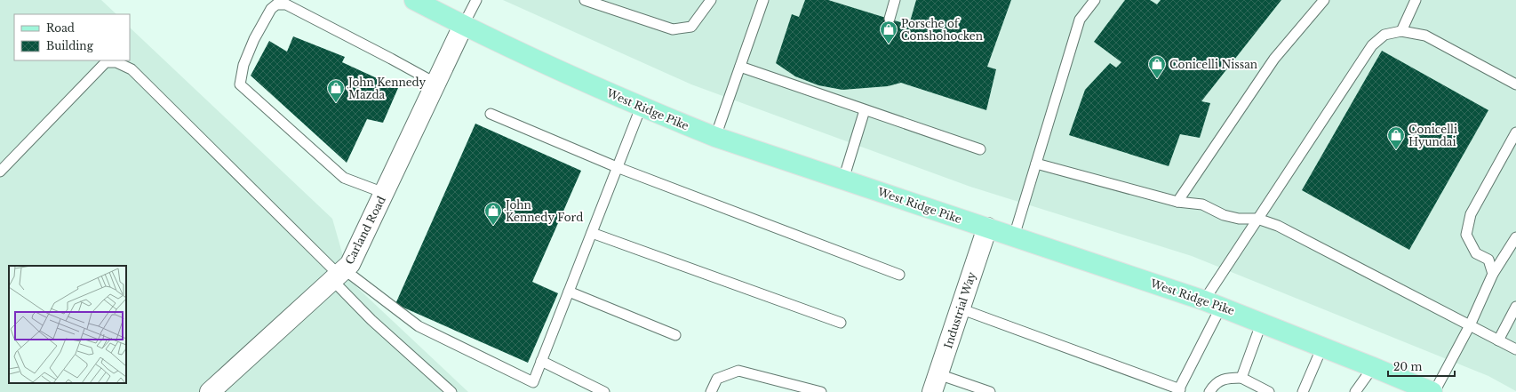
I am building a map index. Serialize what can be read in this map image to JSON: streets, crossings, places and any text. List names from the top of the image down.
{
  "streets": {
    "main road": ["West Ridge Pike"],
    "street": ["Carland Road", "Industrial Way"]
  },
  "crossings": [
    ["West Ridge Pike", "Carland Road"],
    ["West Ridge Pike", "Industrial Way"]
  ],
  "places": {
    "shop": [
      "Porsche of Conshohocken",
      "Conicelli Nissan",
      "John Kennedy Mazda",
      "Conicelli Hyundai",
      "John Kennedy Ford"
    ]
  },
  "legend": ["Road", "Building"],
  "scale_bar": "20 m"
}
